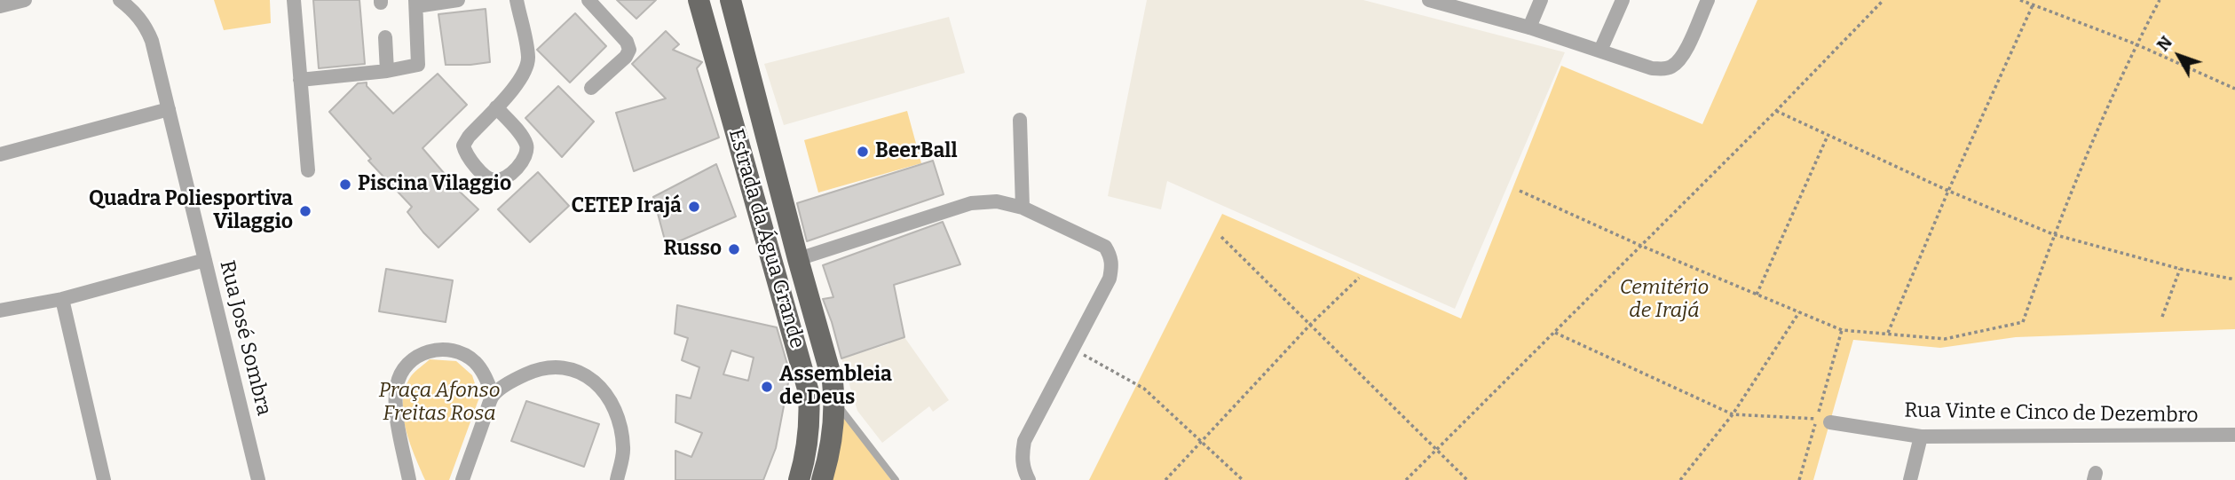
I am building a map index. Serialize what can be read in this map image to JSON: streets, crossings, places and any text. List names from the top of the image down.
{
  "streets": {
    "main road": ["Estrada da Água Grande"],
    "street": ["Rua José Sombra", "Rua Vinte e Cinco de Dezembro"]
  },
  "parks": ["Cemitério de Irajá", "Praça Afonso Freitas Rosa"],
  "places": [
    "BeerBall",
    "Piscina Vilaggio",
    "CETEP Irajá",
    "Quadra Poliesportiva Vilaggio",
    "Russo",
    "Assembleia de Deus"
  ],
  "north": "top left"
}
